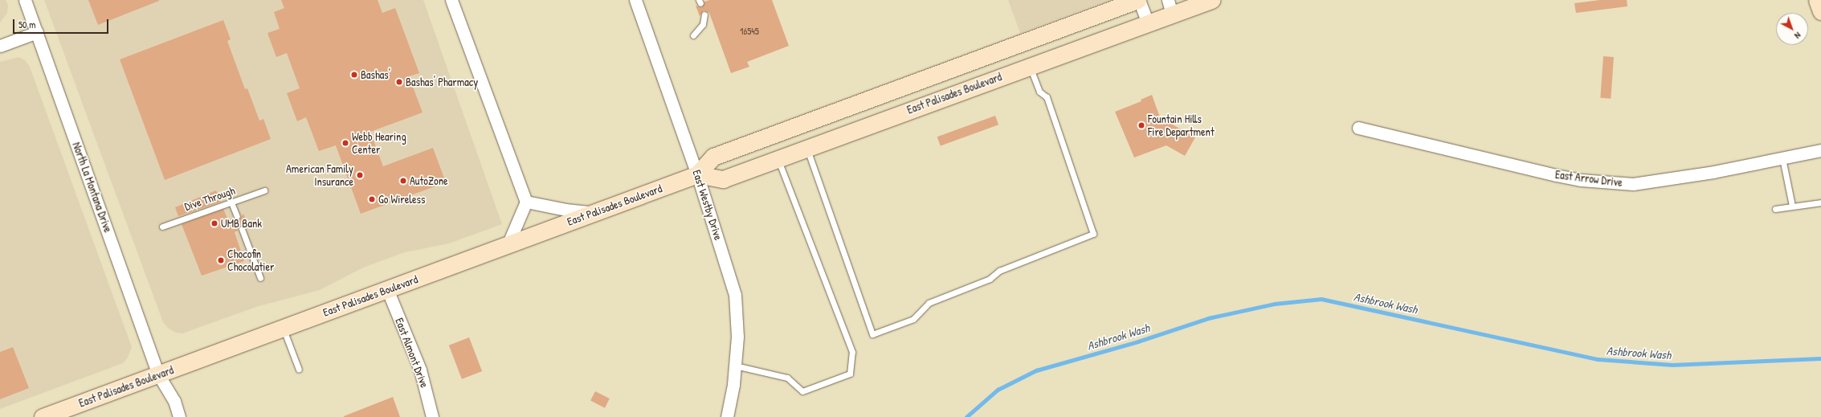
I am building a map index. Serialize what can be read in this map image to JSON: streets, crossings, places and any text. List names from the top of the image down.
{
  "streets": {
    "street": [
      "East Palisades Boulevard",
      "East Arrow Drive",
      "North La Montana Drive",
      "East Westby Drive",
      "East Almont Drive"
    ],
    "lane": ["Dive Through"]
  },
  "crossings": [
    ["East Palisades Boulevard", "North La Montana Drive"],
    ["East Palisades Boulevard", "East Westby Drive"],
    ["East Palisades Boulevard", "East Almont Drive"]
  ],
  "water": ["Ashbrook Wash"],
  "places": [
    "Bashas'",
    "Bashas' Pharmacy",
    "Fountain Hills Fire Department",
    "Webb Hearing Center",
    "American Family Insurance",
    "AutoZone",
    "Go Wireless",
    "UMB Bank",
    "Chocofin Chocolatier"
  ],
  "house_numbers": ["16545"],
  "scale_bar": "50 m",
  "north": "bottom right"
}
